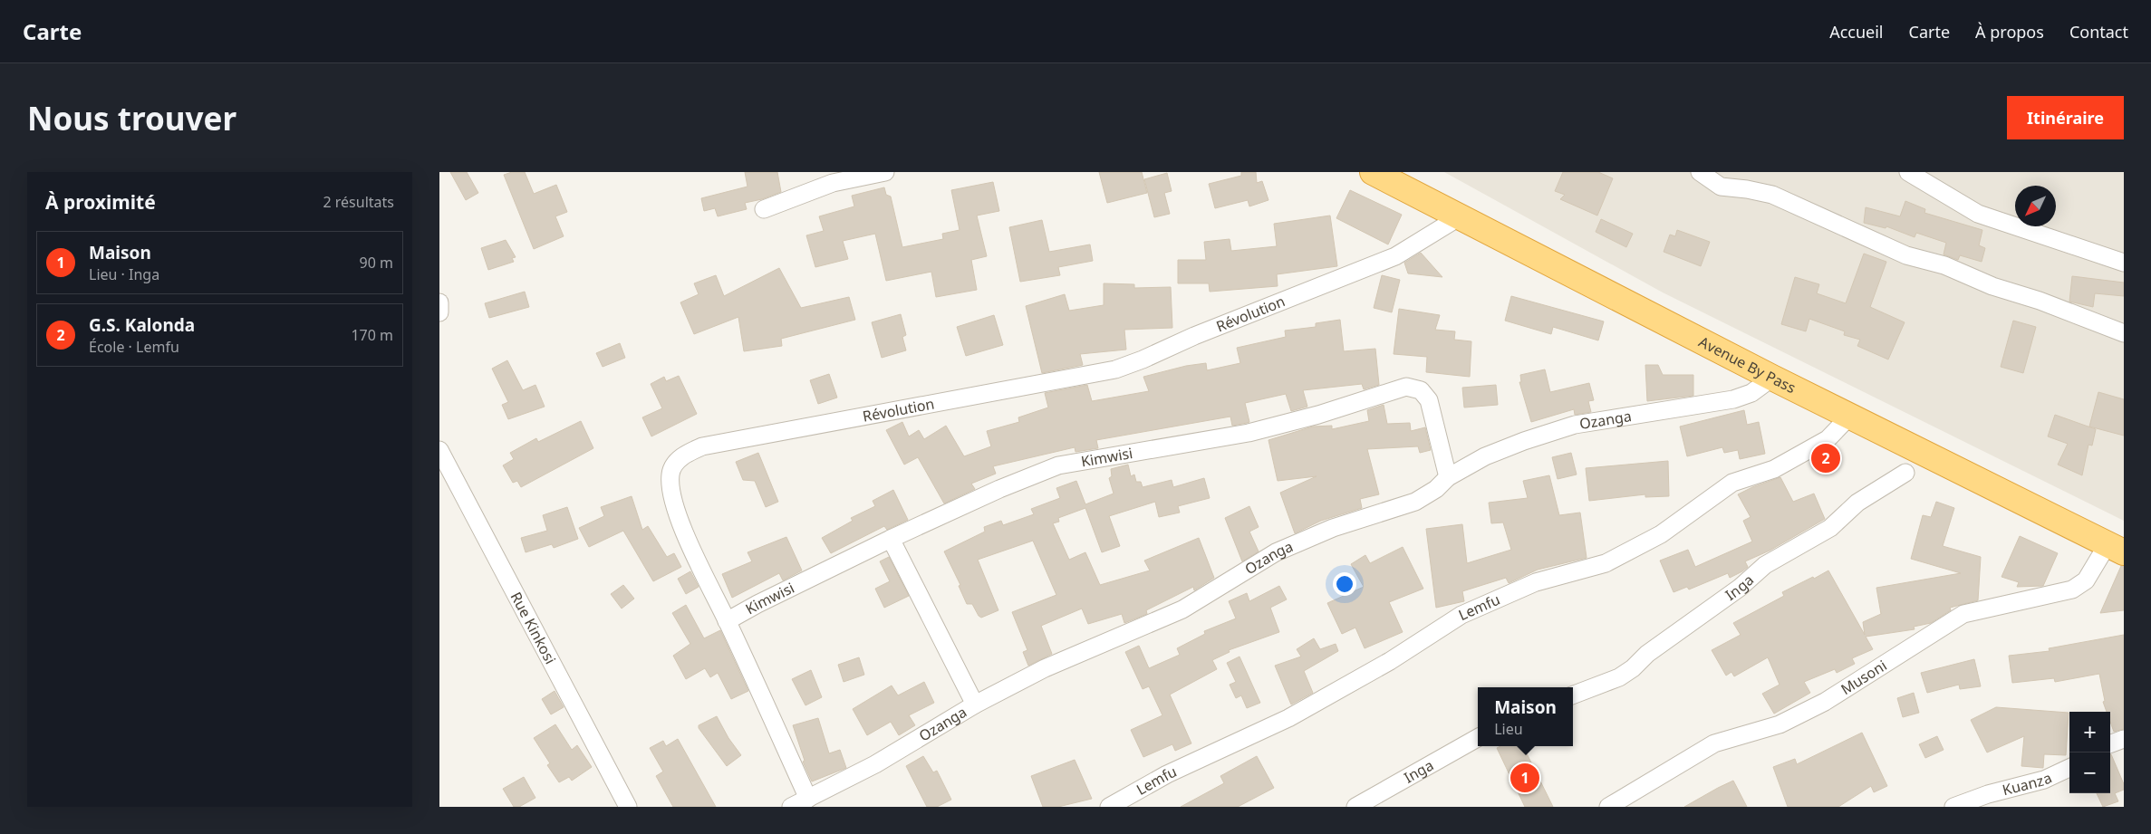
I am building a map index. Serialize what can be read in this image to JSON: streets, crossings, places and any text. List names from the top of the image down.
{
  "streets": {
    "highway": ["Avenue By Pass"],
    "street": [
      "Révolution",
      "Ozanga",
      "Kimwisi",
      "Inga",
      "Lemfu",
      "Rue Kinkosi",
      "Musoni",
      "Kuanza"
    ]
  },
  "crossings": [
    ["Révolution", "Avenue By Pass"],
    ["Révolution", "Ozanga"],
    ["Révolution", "Kimwisi"],
    ["Avenue By Pass", "Ozanga"],
    ["Avenue By Pass", "Lemfu"],
    ["Avenue By Pass", "Musoni"],
    ["Ozanga", "Kimwisi"]
  ],
  "north": "bottom left",
  "page": {
    "header": "Carte",
    "nav": [
      "Accueil",
      "Carte",
      "À propos",
      "Contact"
    ],
    "buttons": "Itinéraire",
    "title": "Nous trouver",
    "heading": ["À proximité", "2 résultats"],
    "list": [
      {
        "mark": "1",
        "name": "Maison",
        "note": "Lieu · Inga",
        "value": "90 m"
      },
      {
        "mark": "2",
        "name": "G.S. Kalonda",
        "note": "École · Lemfu",
        "value": "170 m"
      }
    ],
    "pins": ["2", "1"],
    "popup": ["Maison", "Lieu"],
    "map_buttons": ["+", "−"]
  }
}
